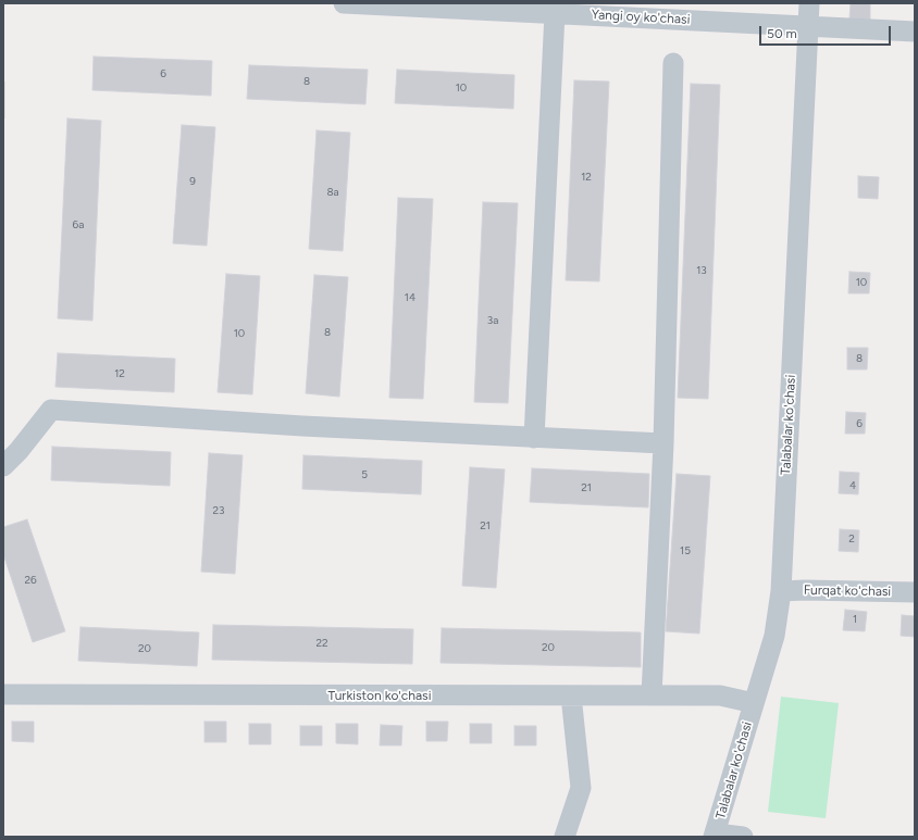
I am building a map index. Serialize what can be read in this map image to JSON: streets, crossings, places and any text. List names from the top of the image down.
{
  "streets": {
    "street": [
      "Yangi oy ko'chasi",
      "Talabalar ko'chasi",
      "Furqat ko'chasi",
      "Turkiston ko'chasi"
    ]
  },
  "crossings": [
    ["Yangi oy ko'chasi", "Talabalar ko'chasi"],
    ["Talabalar ko'chasi", "Furqat ko'chasi"],
    ["Talabalar ko'chasi", "Turkiston ko'chasi"]
  ],
  "house_numbers": [
    "6",
    "8",
    "10",
    "12",
    "9",
    "8a",
    "6a",
    "13",
    "10",
    "14",
    "3a",
    "8",
    "10",
    "8",
    "12",
    "6",
    "5",
    "4",
    "21",
    "23",
    "21",
    "2",
    "15",
    "26",
    "1",
    "22",
    "20",
    "20"
  ],
  "scale_bar": "50 m"
}
